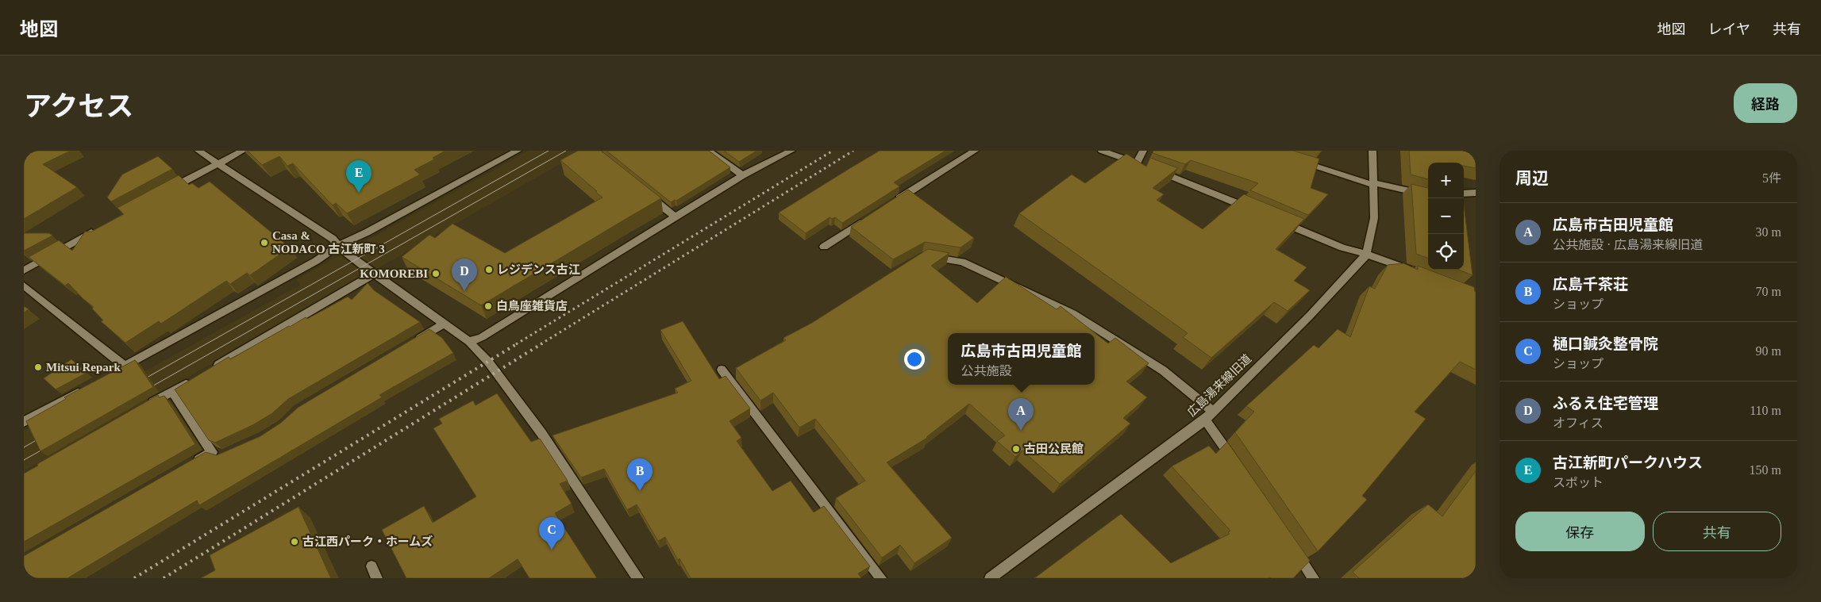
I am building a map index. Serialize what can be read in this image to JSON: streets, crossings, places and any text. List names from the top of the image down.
{
  "streets": {
    "street": ["広島湯来線旧道"]
  },
  "places": [
    "Casa & NODACO 古江新町 3",
    "レジデンス古江",
    "KOMOREBI",
    "白鳥座雑貨店",
    "Mitsui Repark",
    "古田公民館",
    "古江西パーク・ホームズ"
  ],
  "page": {
    "header": "地図",
    "nav": ["地図", "レイヤ", "共有"],
    "title": "アクセス",
    "buttons": [
      "経路",
      ["保存", "共有"]
    ],
    "heading": ["周辺", "5件"],
    "pins": [
      "E",
      "D",
      "A",
      "B",
      "C"
    ],
    "map_buttons": ["+", "−"],
    "list": [
      {
        "mark": "A",
        "name": "広島市古田児童館",
        "note": "公共施設 · 広島湯来線旧道",
        "value": "30 m"
      },
      {
        "mark": "B",
        "name": "広島千茶荘",
        "note": "ショップ",
        "value": "70 m"
      },
      {
        "mark": "C",
        "name": "樋口鍼灸整骨院",
        "note": "ショップ",
        "value": "90 m"
      },
      {
        "mark": "D",
        "name": "ふるえ住宅管理",
        "note": "オフィス",
        "value": "110 m"
      },
      {
        "mark": "E",
        "name": "古江新町パークハウス",
        "note": "スポット",
        "value": "150 m"
      }
    ],
    "popup": ["広島市古田児童館", "公共施設"]
  }
}
